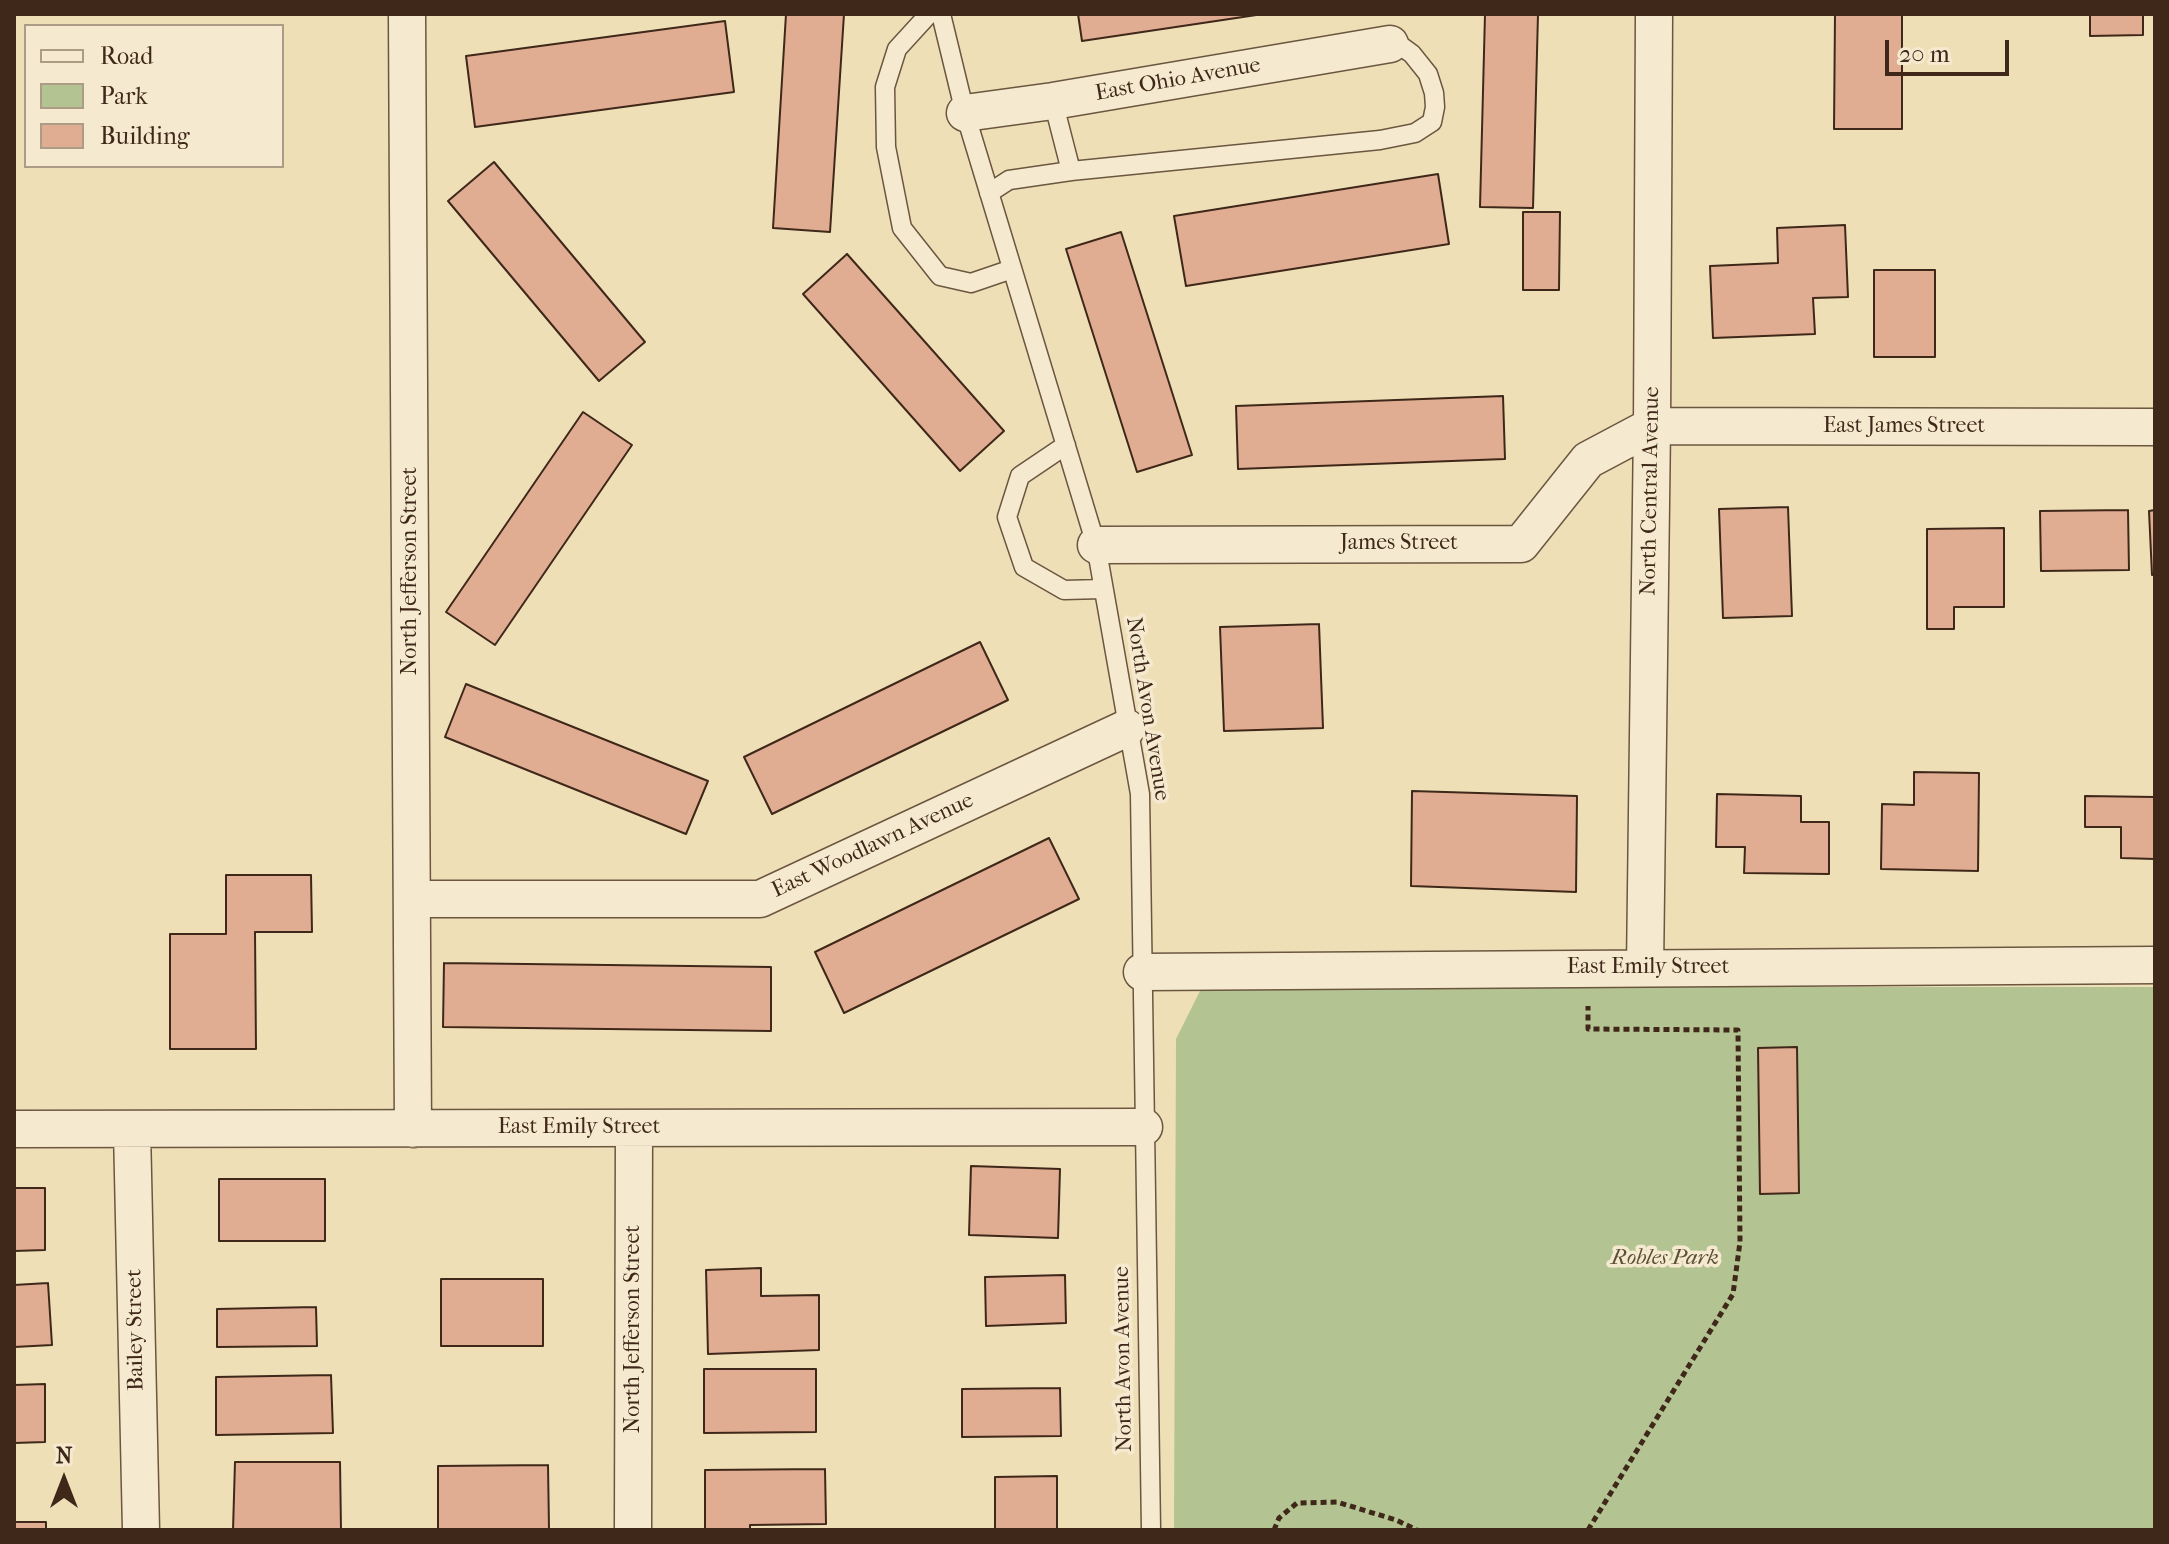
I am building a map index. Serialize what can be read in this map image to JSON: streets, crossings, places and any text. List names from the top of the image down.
{
  "streets": {
    "street": [
      "East Ohio Avenue",
      "East James Street",
      "North Central Avenue",
      "James Street",
      "North Jefferson Street",
      "East Woodlawn Avenue",
      "East Emily Street",
      "Bailey Street"
    ],
    "lane": ["North Avon Avenue"]
  },
  "crossings": [
    ["East Ohio Avenue", "North Avon Avenue"],
    ["East James Street", "North Central Avenue"],
    ["East James Street", "James Street"],
    ["North Central Avenue", "James Street"],
    ["North Central Avenue", "East Emily Street"],
    ["James Street", "North Avon Avenue"],
    ["North Jefferson Street", "East Woodlawn Avenue"],
    ["North Jefferson Street", "East Emily Street"],
    ["North Avon Avenue", "East Woodlawn Avenue"],
    ["North Avon Avenue", "East Emily Street"],
    ["East Emily Street", "Bailey Street"]
  ],
  "parks": ["Robles Park"],
  "legend": ["Road", "Park", "Building"],
  "scale_bar": "20 m",
  "north": "top"
}
